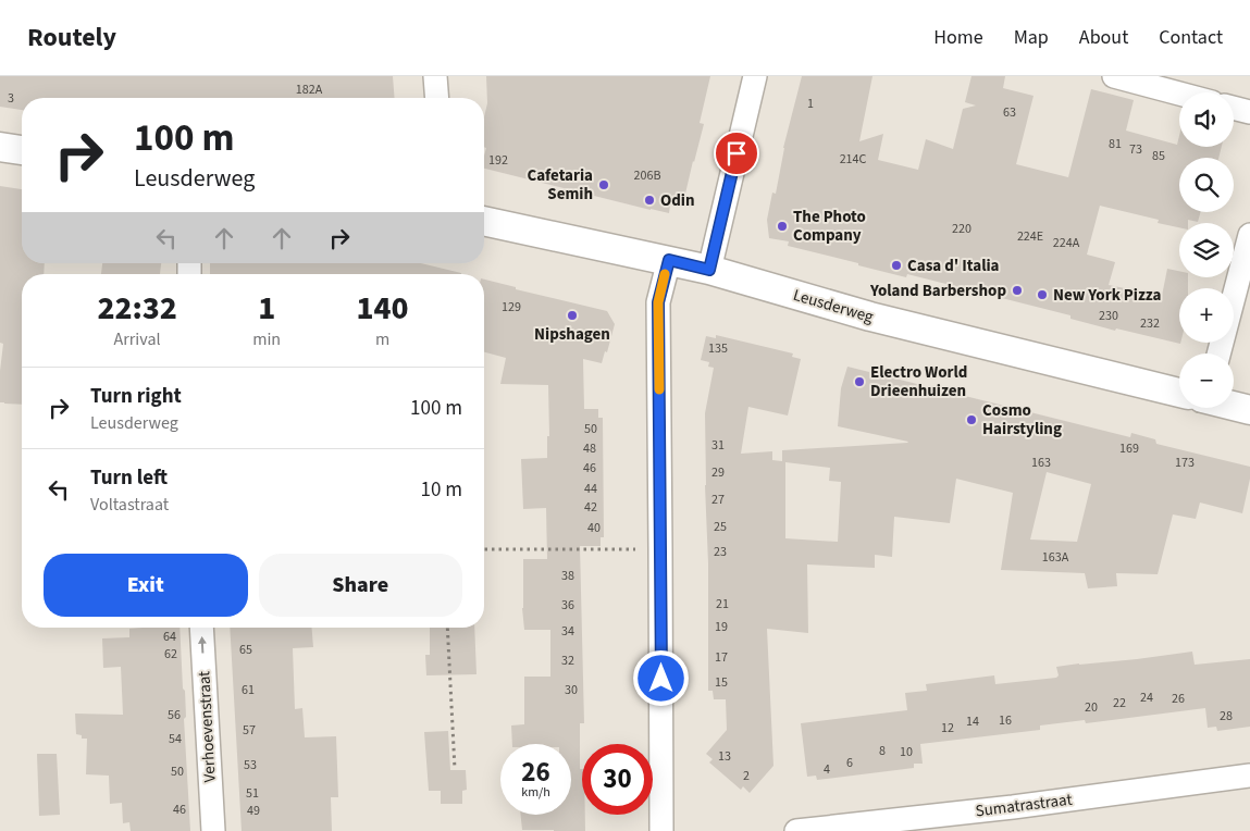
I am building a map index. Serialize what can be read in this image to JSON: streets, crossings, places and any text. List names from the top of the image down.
{
  "streets": {
    "street": ["Leusderweg", "Verhoevenstraat", "Sumatrastraat"]
  },
  "one_way": ["Verhoevenstraat"],
  "places": [
    "Cafetaria Semih",
    "Odin",
    "The Photo Company",
    "Casa d' Italia",
    "Yoland Barbershop",
    "New York Pizza",
    "Nipshagen",
    "Electro World Drieenhuizen",
    "Cosmo Hairstyling"
  ],
  "house_numbers": [
    "182A",
    "3",
    "1",
    "63",
    "81",
    "73",
    "85",
    "214C",
    "192",
    "206B",
    "220",
    "224E",
    "224A",
    "129",
    "230",
    "232",
    "135",
    "50",
    "31",
    "48",
    "169",
    "163",
    "173",
    "46",
    "29",
    "44",
    "27",
    "42",
    "25",
    "40",
    "23",
    "163A",
    "38",
    "21",
    "36",
    "19",
    "34",
    "64",
    "65",
    "62",
    "17",
    "32",
    "15",
    "61",
    "30",
    "24",
    "26",
    "22",
    "20",
    "56",
    "28",
    "16",
    "14",
    "12",
    "57",
    "54",
    "8",
    "10",
    "13",
    "6",
    "53",
    "4",
    "50",
    "2",
    "51",
    "46",
    "49"
  ],
  "page": {
    "header": "Routely",
    "nav": [
      "Home",
      "Map",
      "About",
      "Contact"
    ],
    "map_buttons": ["+", "−"],
    "turn": ["100 m", "Leusderweg"],
    "eta": [
      "22:32",
      "Arrival",
      "1",
      "min",
      "140",
      "m"
    ],
    "list": [
      {
        "name": "Turn right",
        "note": "Leusderweg",
        "value": "100 m"
      },
      {
        "name": "Turn left",
        "note": "Voltastraat",
        "value": "10 m"
      }
    ],
    "buttons": ["Exit", "Share"],
    "speed": "26 km/h",
    "limit": "30"
  }
}
